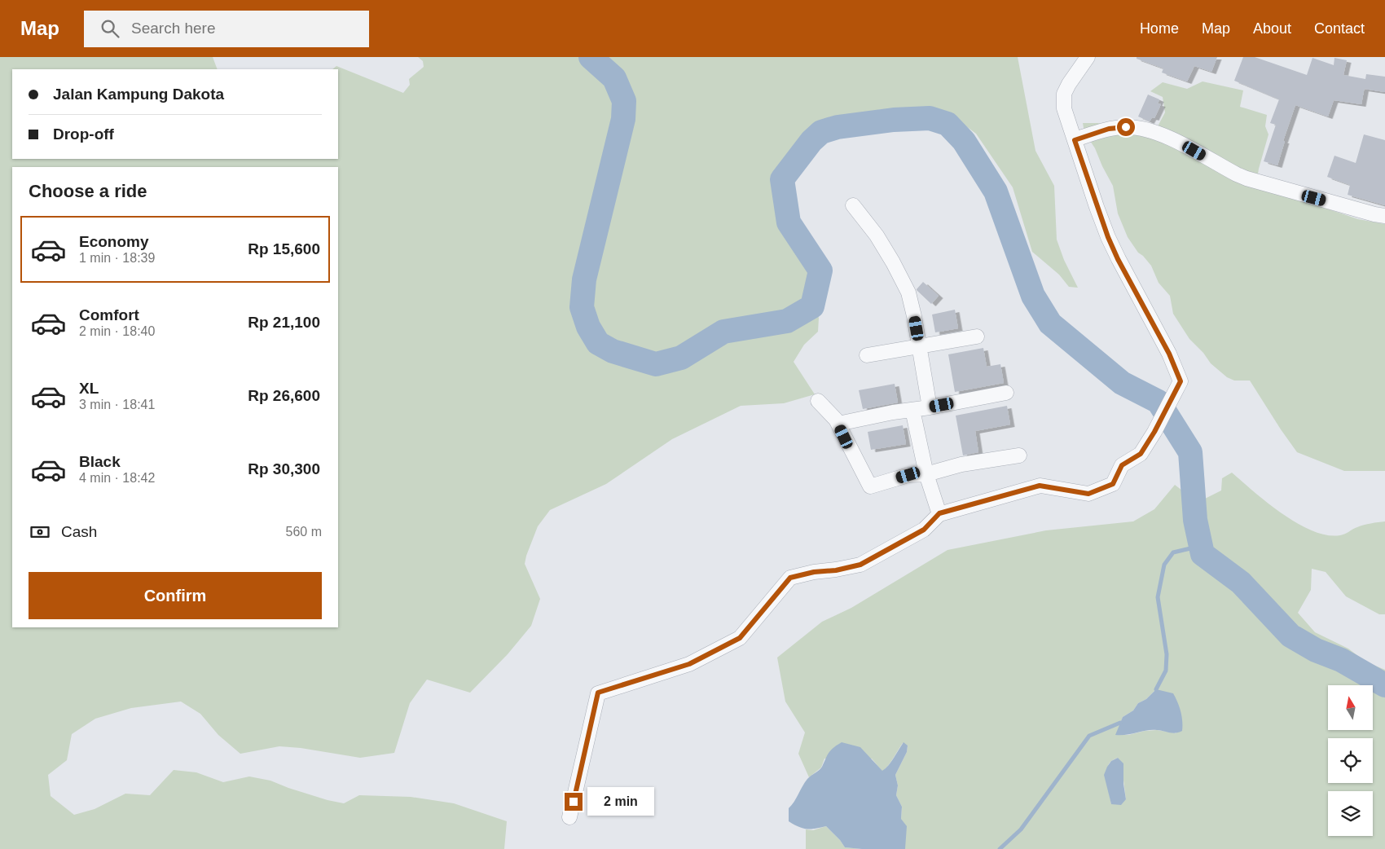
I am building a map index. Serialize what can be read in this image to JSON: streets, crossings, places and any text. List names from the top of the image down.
{
  "north": "top",
  "page": {
    "header": "Map",
    "search": "Search here",
    "nav": [
      "Home",
      "Map",
      "About",
      "Contact"
    ],
    "banner": ["Jalan Kampung Dakota", "Drop-off"],
    "heading": "Choose a ride",
    "list": [
      {
        "name": "Economy",
        "note": "1 min · 18:39",
        "value": "Rp 15,600"
      },
      {
        "name": "Comfort",
        "note": "2 min · 18:40",
        "value": "Rp 21,100"
      },
      {
        "name": "XL",
        "note": "3 min · 18:41",
        "value": "Rp 26,600"
      },
      {
        "name": "Black",
        "note": "4 min · 18:42",
        "value": "Rp 30,300"
      }
    ],
    "pay": ["Cash", "560 m"],
    "buttons": "Confirm",
    "bubble": "2 min"
  }
}
